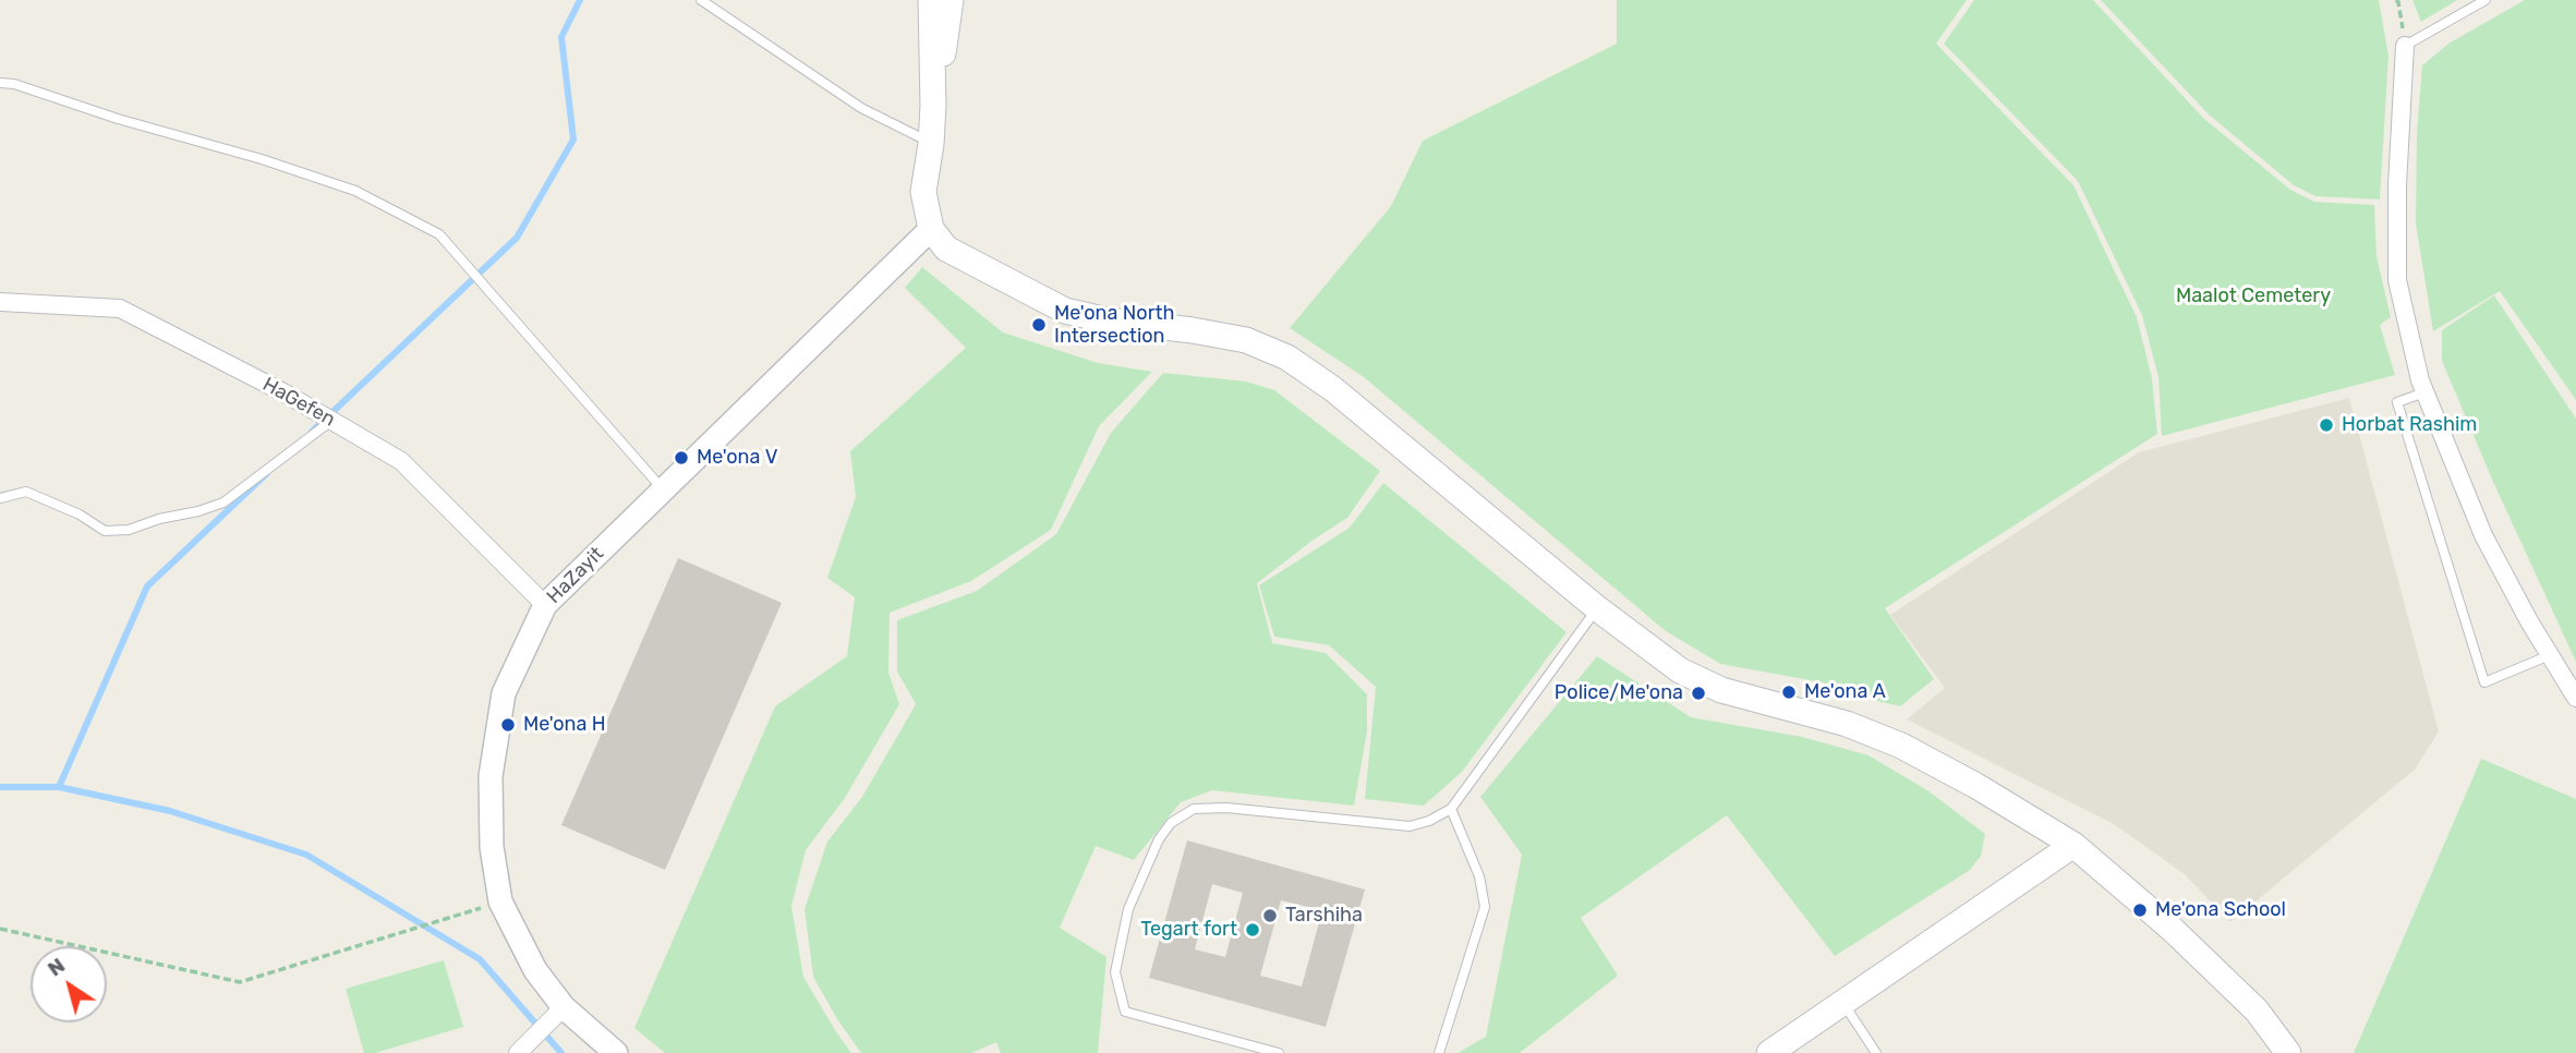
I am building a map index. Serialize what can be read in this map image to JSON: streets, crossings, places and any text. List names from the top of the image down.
{
  "streets": {
    "street": ["HaGefen", "HaZayit"]
  },
  "crossings": [
    ["HaGefen", "HaZayit"]
  ],
  "parks": ["Maalot Cemetery"],
  "places": [
    "Me'ona North Intersection",
    "Horbat Rashim",
    "Me'ona V",
    "Me'ona A",
    "Police/Me'ona",
    "Me'ona H",
    "Me'ona School",
    "Tarshiha",
    "Tegart fort"
  ],
  "north": "top left"
}
